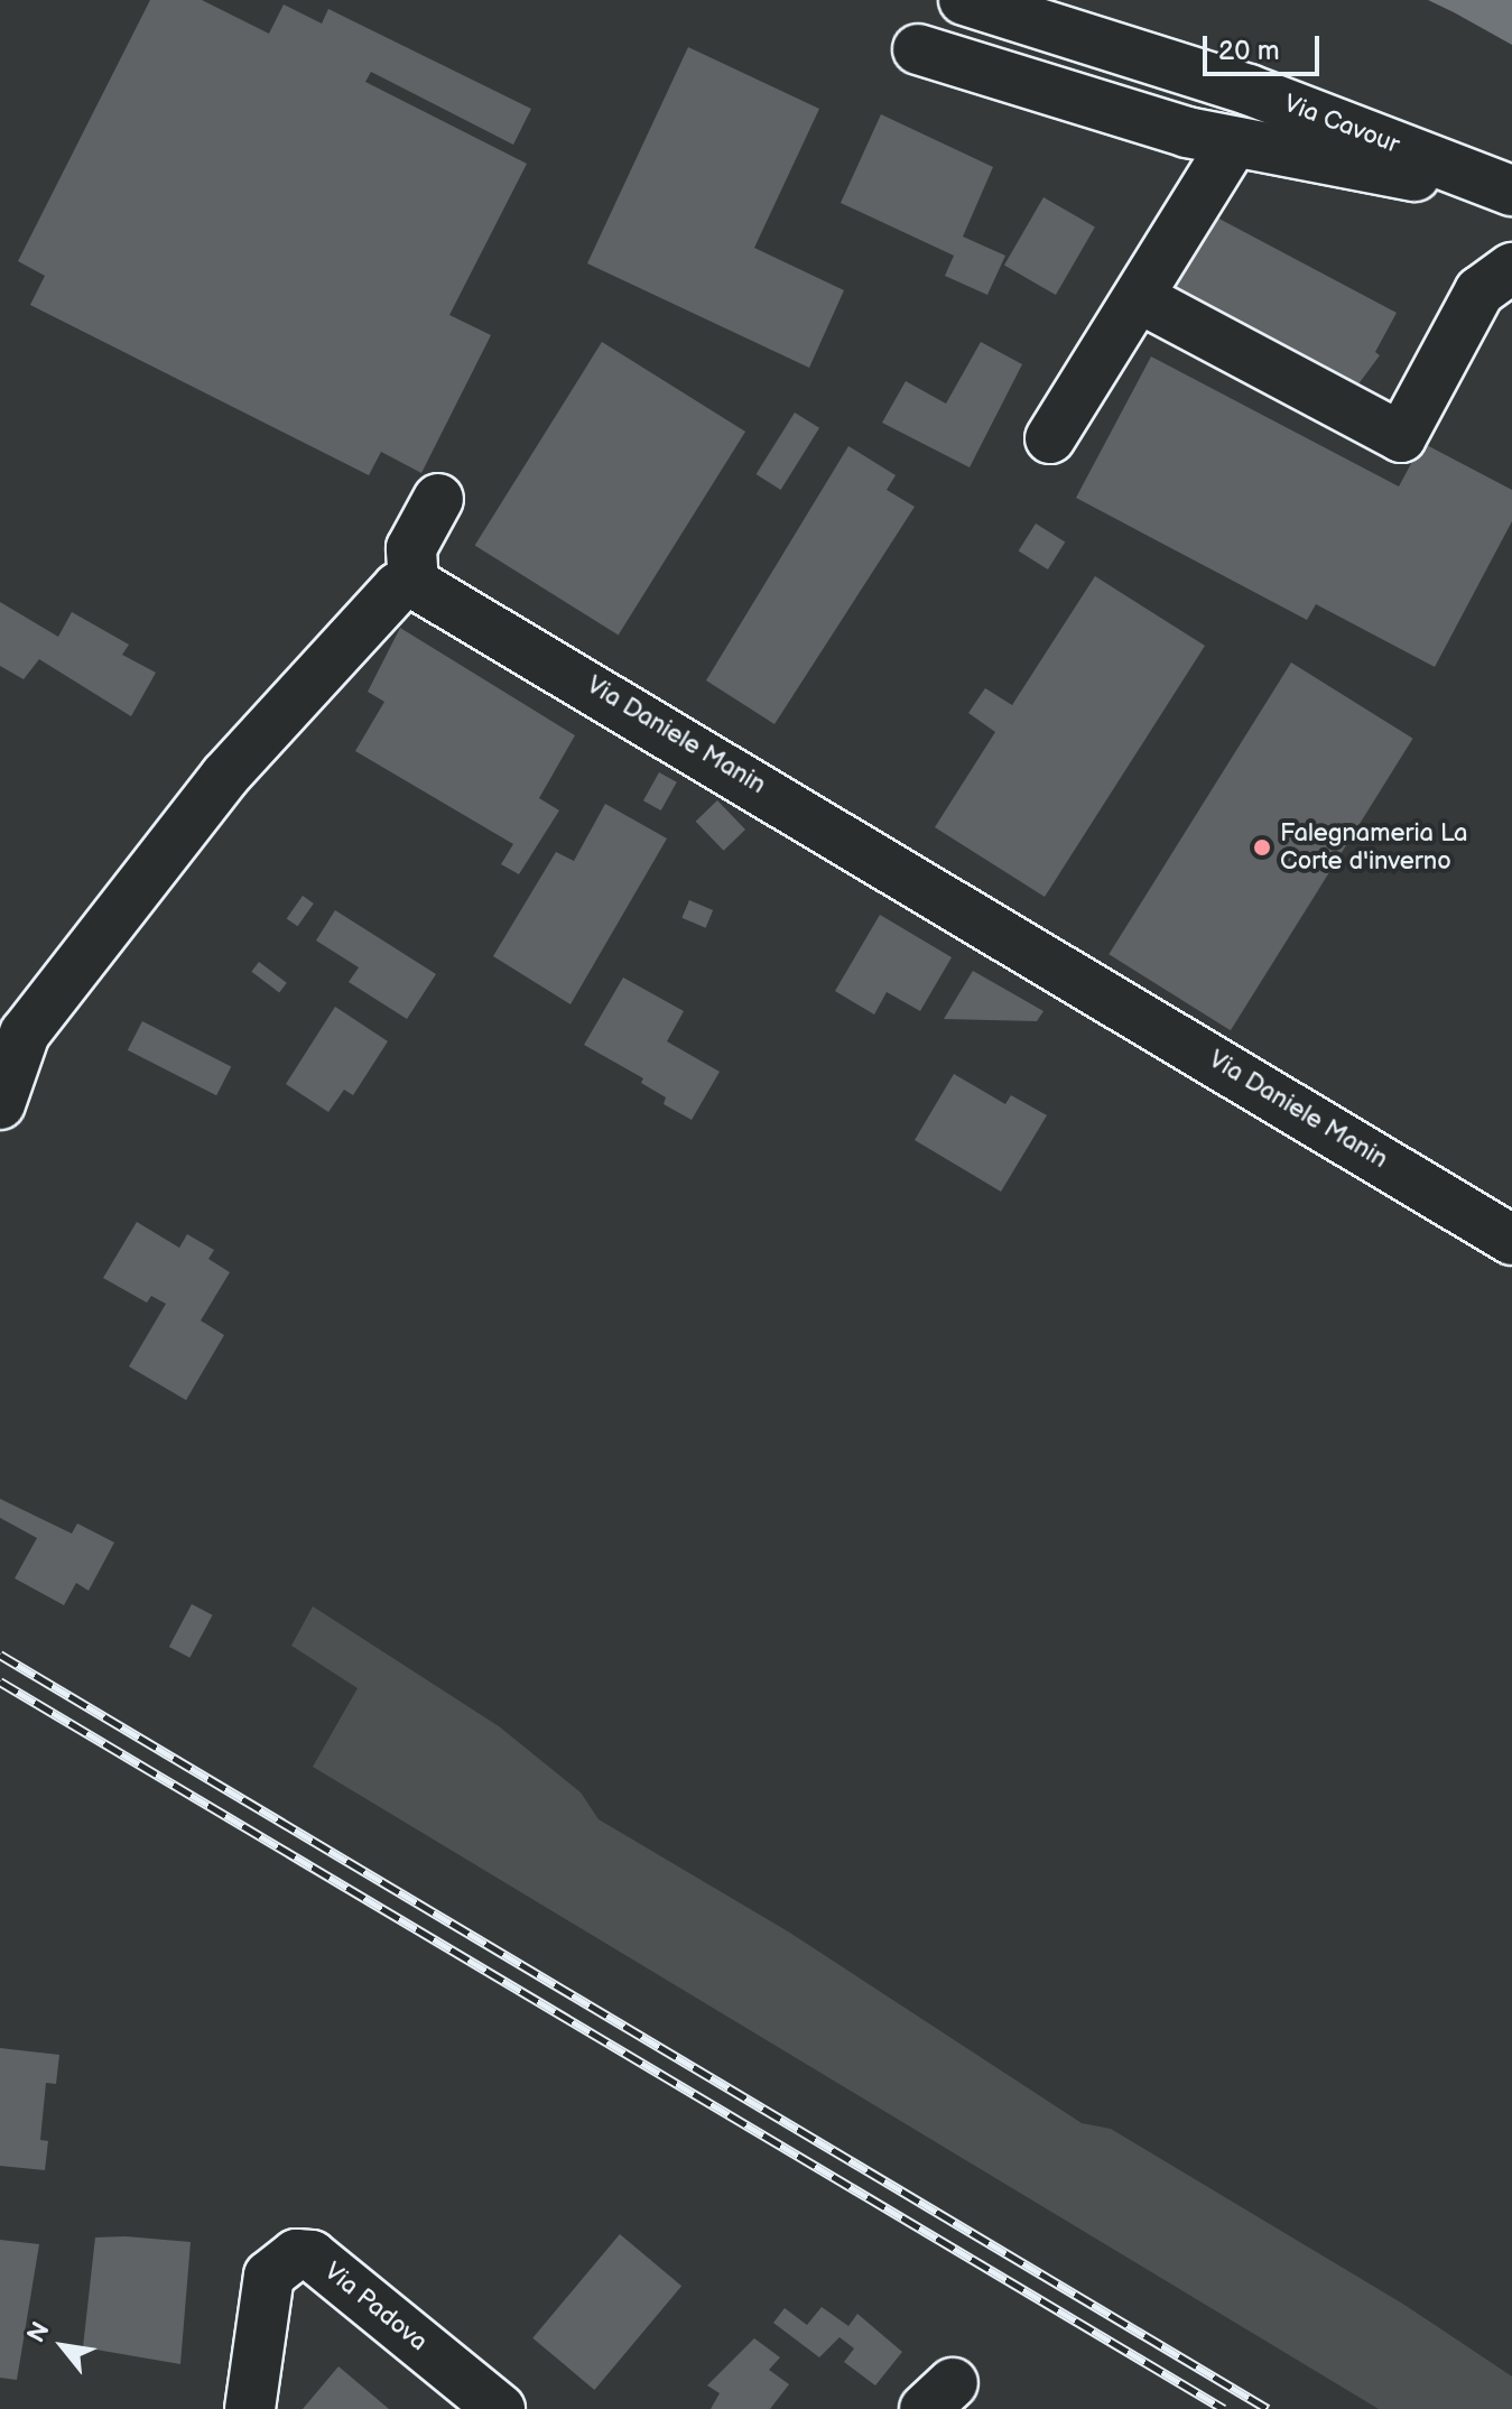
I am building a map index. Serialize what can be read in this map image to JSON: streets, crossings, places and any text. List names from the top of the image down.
{
  "streets": {
    "street": ["Via Cavour", "Via Daniele Manin", "Via Padova"]
  },
  "places": ["Falegnameria La Corte d'inverno"],
  "scale_bar": "20 m",
  "north": "top left"
}
